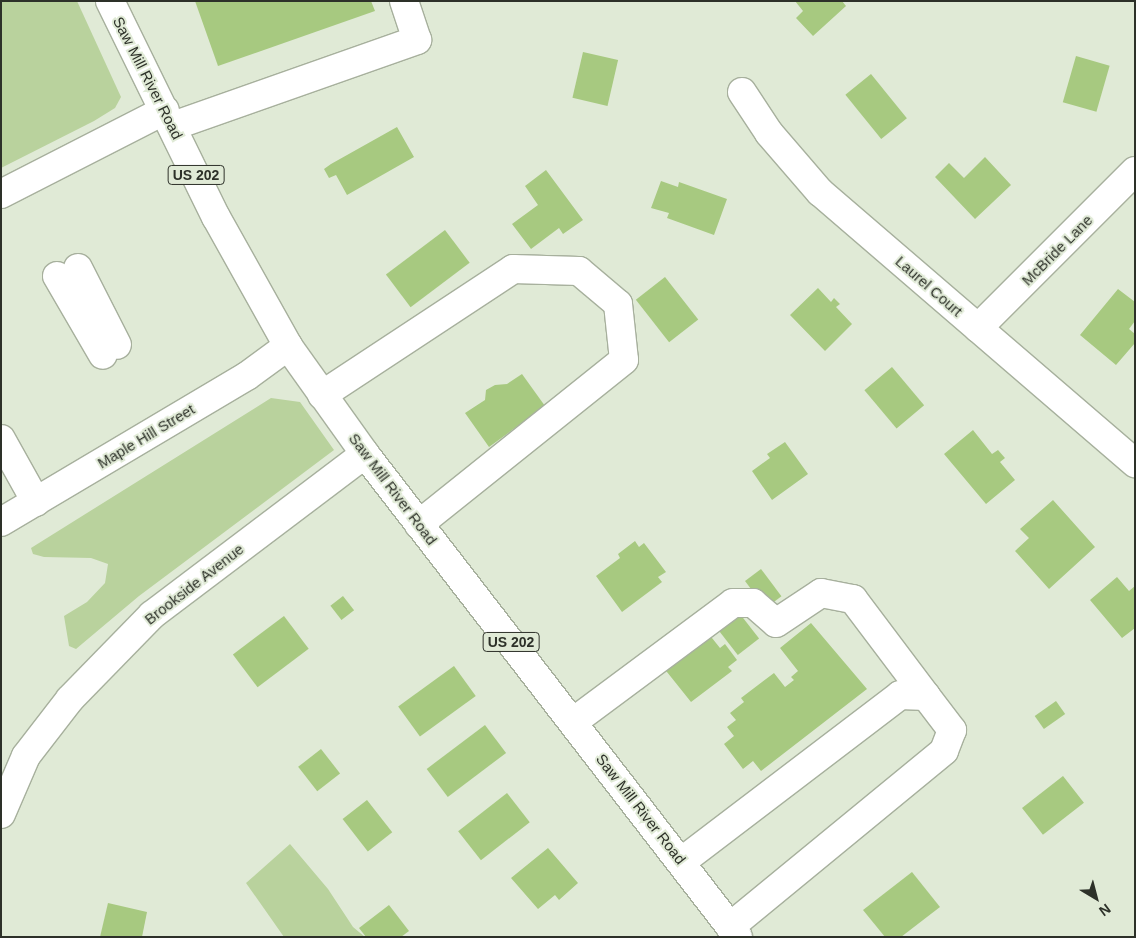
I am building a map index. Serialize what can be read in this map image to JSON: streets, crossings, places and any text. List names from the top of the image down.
{
  "streets": {
    "main road": [
      "Saw Mill River Road",
      "US 202",
      "McBride Lane",
      "Laurel Court",
      "Maple Hill Street",
      "Brookside Avenue"
    ]
  },
  "crossings": [
    ["Saw Mill River Road", "Maple Hill Street"],
    ["Saw Mill River Road", "Brookside Avenue"],
    ["McBride Lane", "Laurel Court"]
  ],
  "north": "bottom right"
}
